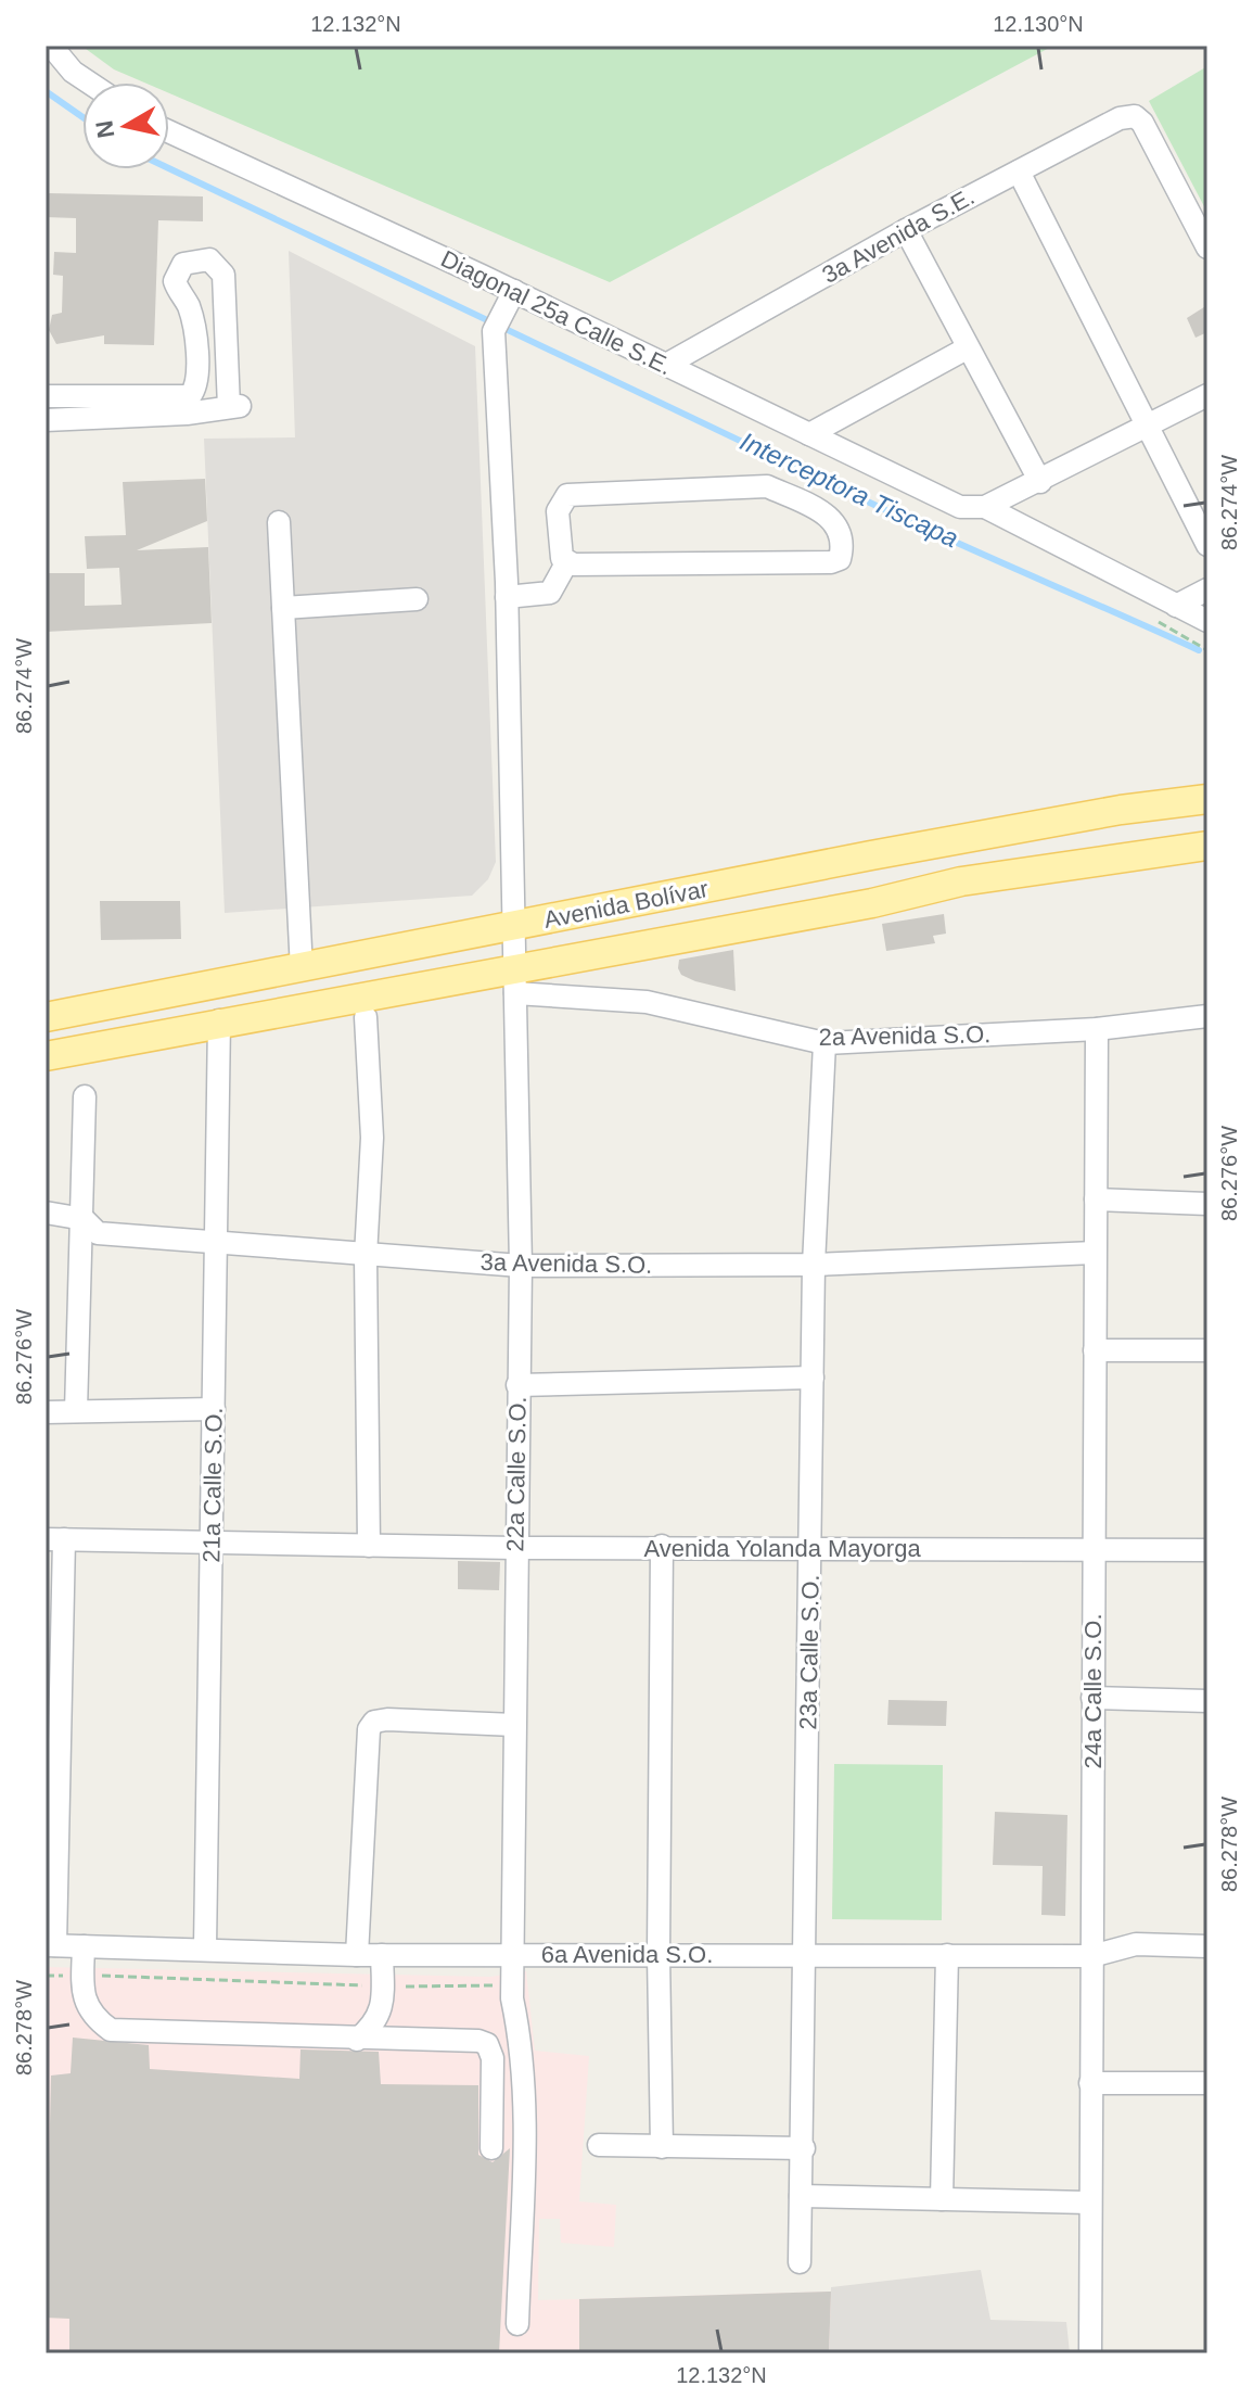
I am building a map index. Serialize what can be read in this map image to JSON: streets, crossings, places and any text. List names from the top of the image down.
{
  "streets": {
    "main road": ["Avenida Bolívar"],
    "street": [
      "3a Avenida S.E.",
      "Diagonal 25a Calle S.E.",
      "2a Avenida S.O.",
      "3a Avenida S.O.",
      "22a Calle S.O.",
      "21a Calle S.O.",
      "Avenida Yolanda Mayorga",
      "23a Calle S.O.",
      "24a Calle S.O.",
      "6a Avenida S.O."
    ]
  },
  "crossings": [
    ["3a Avenida S.E.", "Diagonal 25a Calle S.E."],
    ["Avenida Bolívar", "2a Avenida S.O."],
    ["Avenida Bolívar", "22a Calle S.O."],
    ["Avenida Bolívar", "21a Calle S.O."],
    ["2a Avenida S.O.", "22a Calle S.O."],
    ["2a Avenida S.O.", "23a Calle S.O."],
    ["2a Avenida S.O.", "24a Calle S.O."],
    ["3a Avenida S.O.", "22a Calle S.O."],
    ["3a Avenida S.O.", "21a Calle S.O."],
    ["3a Avenida S.O.", "23a Calle S.O."],
    ["3a Avenida S.O.", "24a Calle S.O."],
    ["22a Calle S.O.", "Avenida Yolanda Mayorga"],
    ["22a Calle S.O.", "6a Avenida S.O."],
    ["21a Calle S.O.", "Avenida Yolanda Mayorga"],
    ["21a Calle S.O.", "6a Avenida S.O."],
    ["Avenida Yolanda Mayorga", "23a Calle S.O."],
    ["Avenida Yolanda Mayorga", "24a Calle S.O."],
    ["23a Calle S.O.", "6a Avenida S.O."],
    ["24a Calle S.O.", "6a Avenida S.O."]
  ],
  "water": ["Interceptora Tiscapa"],
  "north": "left",
  "coordinates": [
    "12.132°N",
    "12.130°N",
    "86.274°W",
    "86.276°W",
    "86.278°W"
  ]
}
